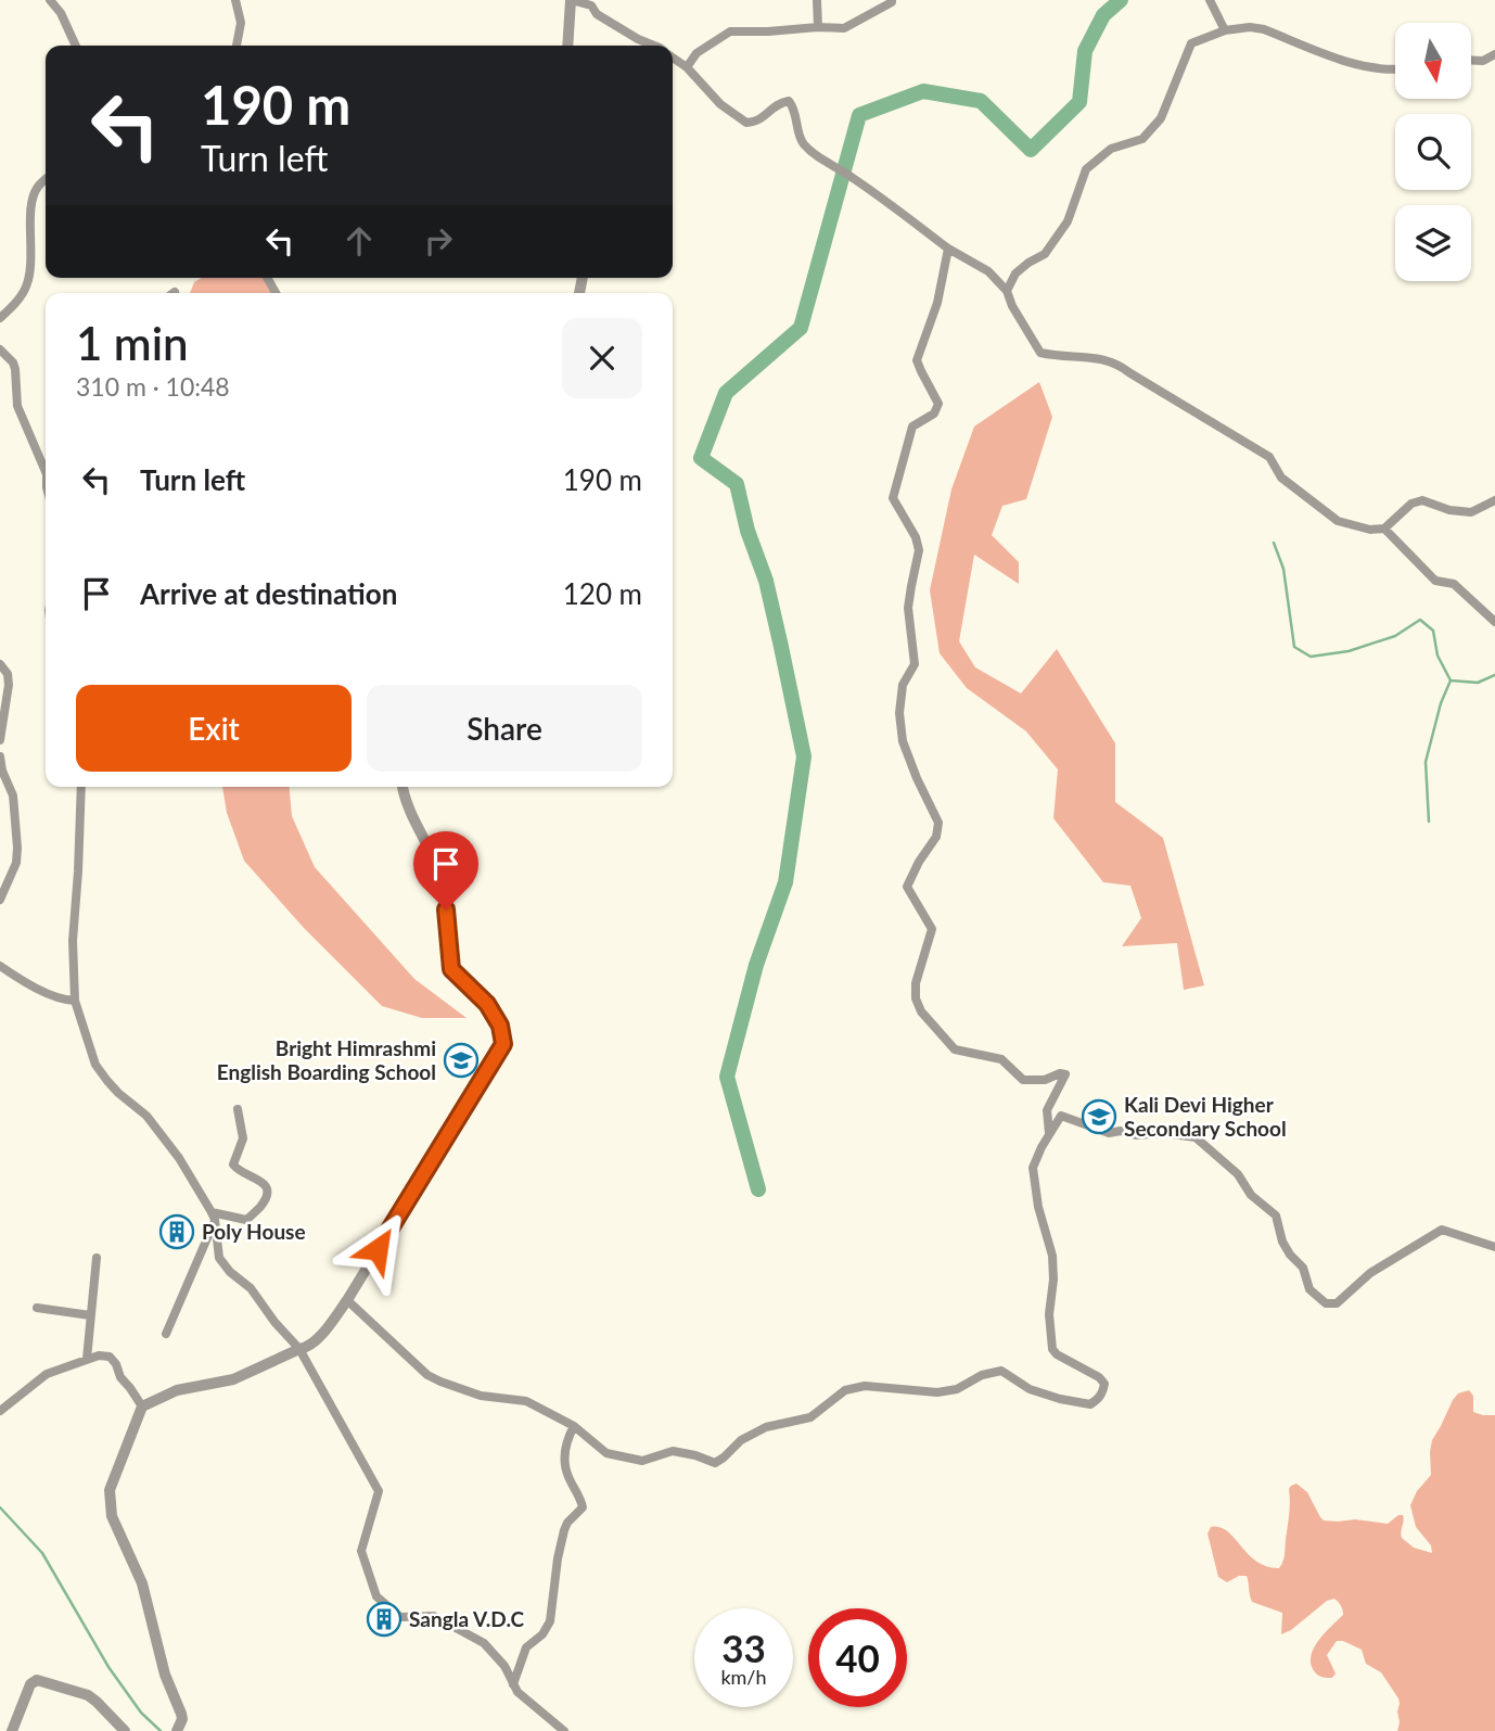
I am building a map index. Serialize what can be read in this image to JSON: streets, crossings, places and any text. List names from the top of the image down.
{
  "places": {
    "school or university": ["Bright Himrashmi English Boarding School", "Kali Devi Higher Secondary School"],
    "building": ["Poly House", "Sangla V.D.C"]
  },
  "north": "bottom",
  "page": {
    "turn": ["190 m", "Turn left"],
    "heading": ["1 min", "310 m · 10:48"],
    "list": [
      {
        "name": "Turn left",
        "value": "190 m"
      },
      {
        "name": "Arrive at destination",
        "value": "120 m"
      }
    ],
    "buttons": ["Exit", "Share"],
    "speed": "33 km/h",
    "limit": "40"
  }
}
